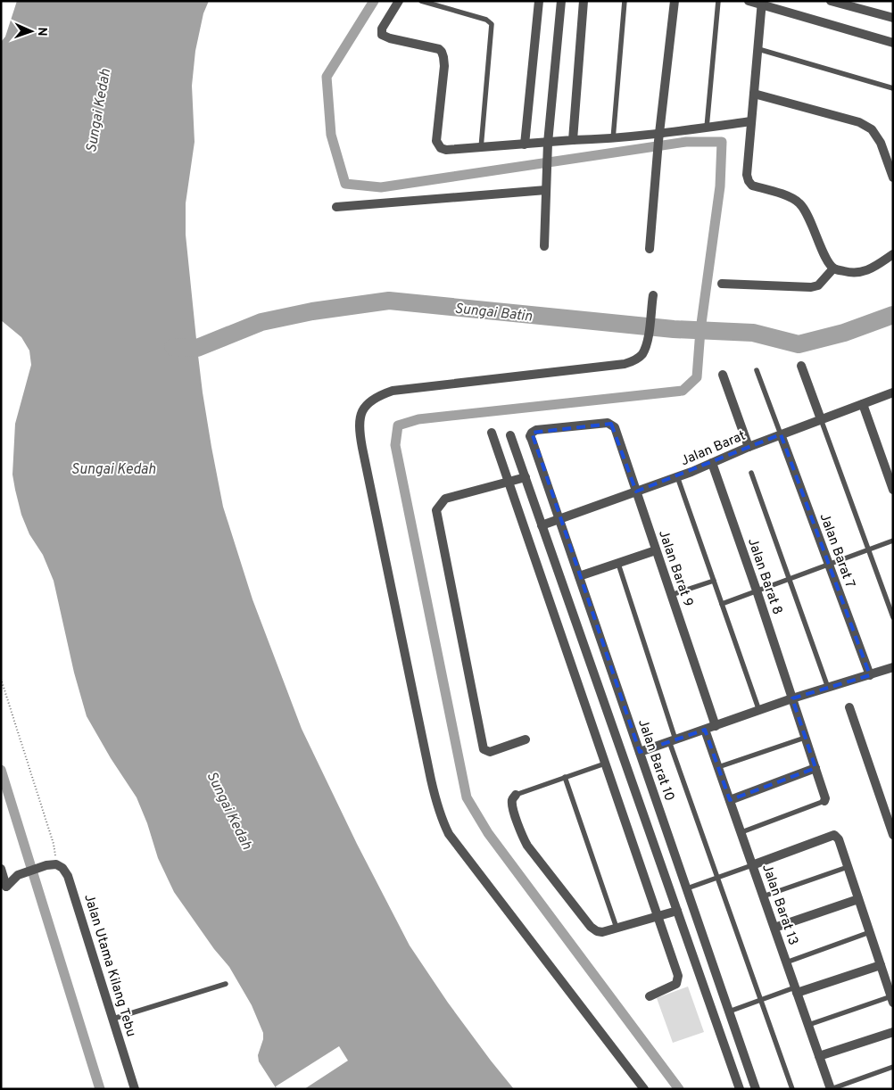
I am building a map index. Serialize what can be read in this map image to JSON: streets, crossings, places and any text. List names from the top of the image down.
{
  "streets": {
    "street": [
      "Jalan Barat",
      "Jalan Barat 7",
      "Jalan Barat 9",
      "Jalan Barat 8",
      "Jalan Barat 10",
      "Jalan Barat 13",
      "Jalan Utama Kilang Tebu"
    ]
  },
  "crossings": [
    ["Jalan Barat", "Jalan Barat 7"],
    ["Jalan Barat", "Jalan Barat 9"],
    ["Jalan Barat", "Jalan Barat 8"],
    ["Jalan Barat", "Jalan Barat 10"],
    ["Jalan Barat 9", "Jalan Barat 10"]
  ],
  "water": ["Sungai Kedah", "Sungai Batin"],
  "north": "right"
}
